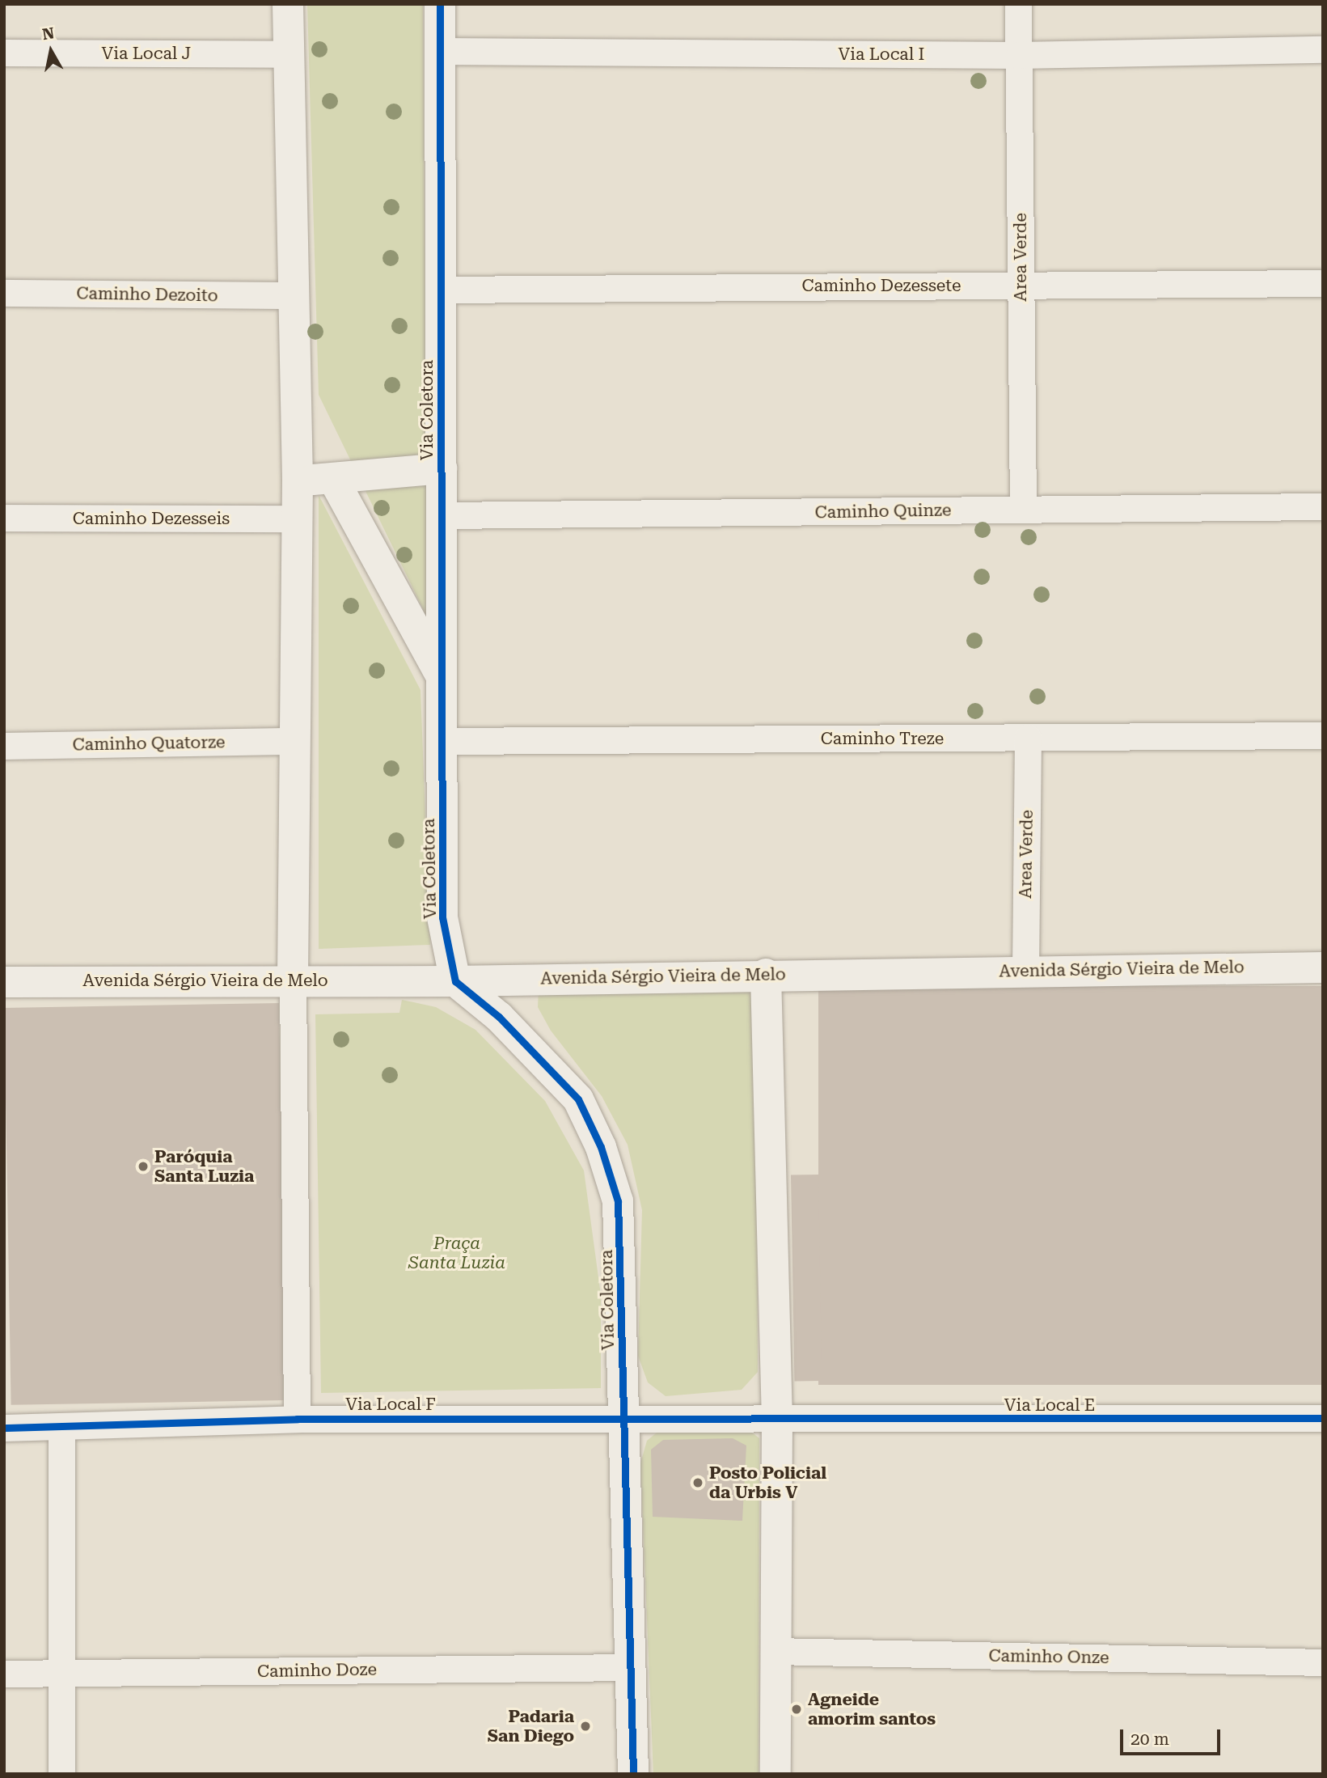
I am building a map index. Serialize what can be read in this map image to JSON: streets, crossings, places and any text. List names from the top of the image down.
{
  "streets": {
    "street": [
      "Via Local J",
      "Via Local I",
      "Area Verde",
      "Caminho Dezessete",
      "Caminho Dezoito",
      "Via Coletora",
      "Caminho Quinze",
      "Caminho Dezesseis",
      "Caminho Treze",
      "Caminho Quatorze",
      "Avenida Sérgio Vieira de Melo",
      "Via Local F",
      "Via Local E",
      "Caminho Onze",
      "Caminho Doze"
    ]
  },
  "crossings": [
    ["Via Local I", "Area Verde"],
    ["Via Local I", "Via Coletora"],
    ["Area Verde", "Caminho Dezessete"],
    ["Area Verde", "Caminho Quinze"],
    ["Area Verde", "Caminho Treze"],
    ["Area Verde", "Avenida Sérgio Vieira de Melo"],
    ["Caminho Dezessete", "Via Coletora"],
    ["Via Coletora", "Caminho Quinze"],
    ["Via Coletora", "Caminho Treze"],
    ["Via Coletora", "Avenida Sérgio Vieira de Melo"],
    ["Via Coletora", "Via Local F"],
    ["Via Coletora", "Caminho Doze"],
    ["Via Local F", "Via Local E"]
  ],
  "parks": ["Praça Santa Luzia"],
  "places": [
    "Paróquia Santa Luzia",
    "Posto Policial da Urbis V",
    "Agneide amorim santos",
    "Padaria San Diego"
  ],
  "scale_bar": "20 m",
  "north": "top"
}
